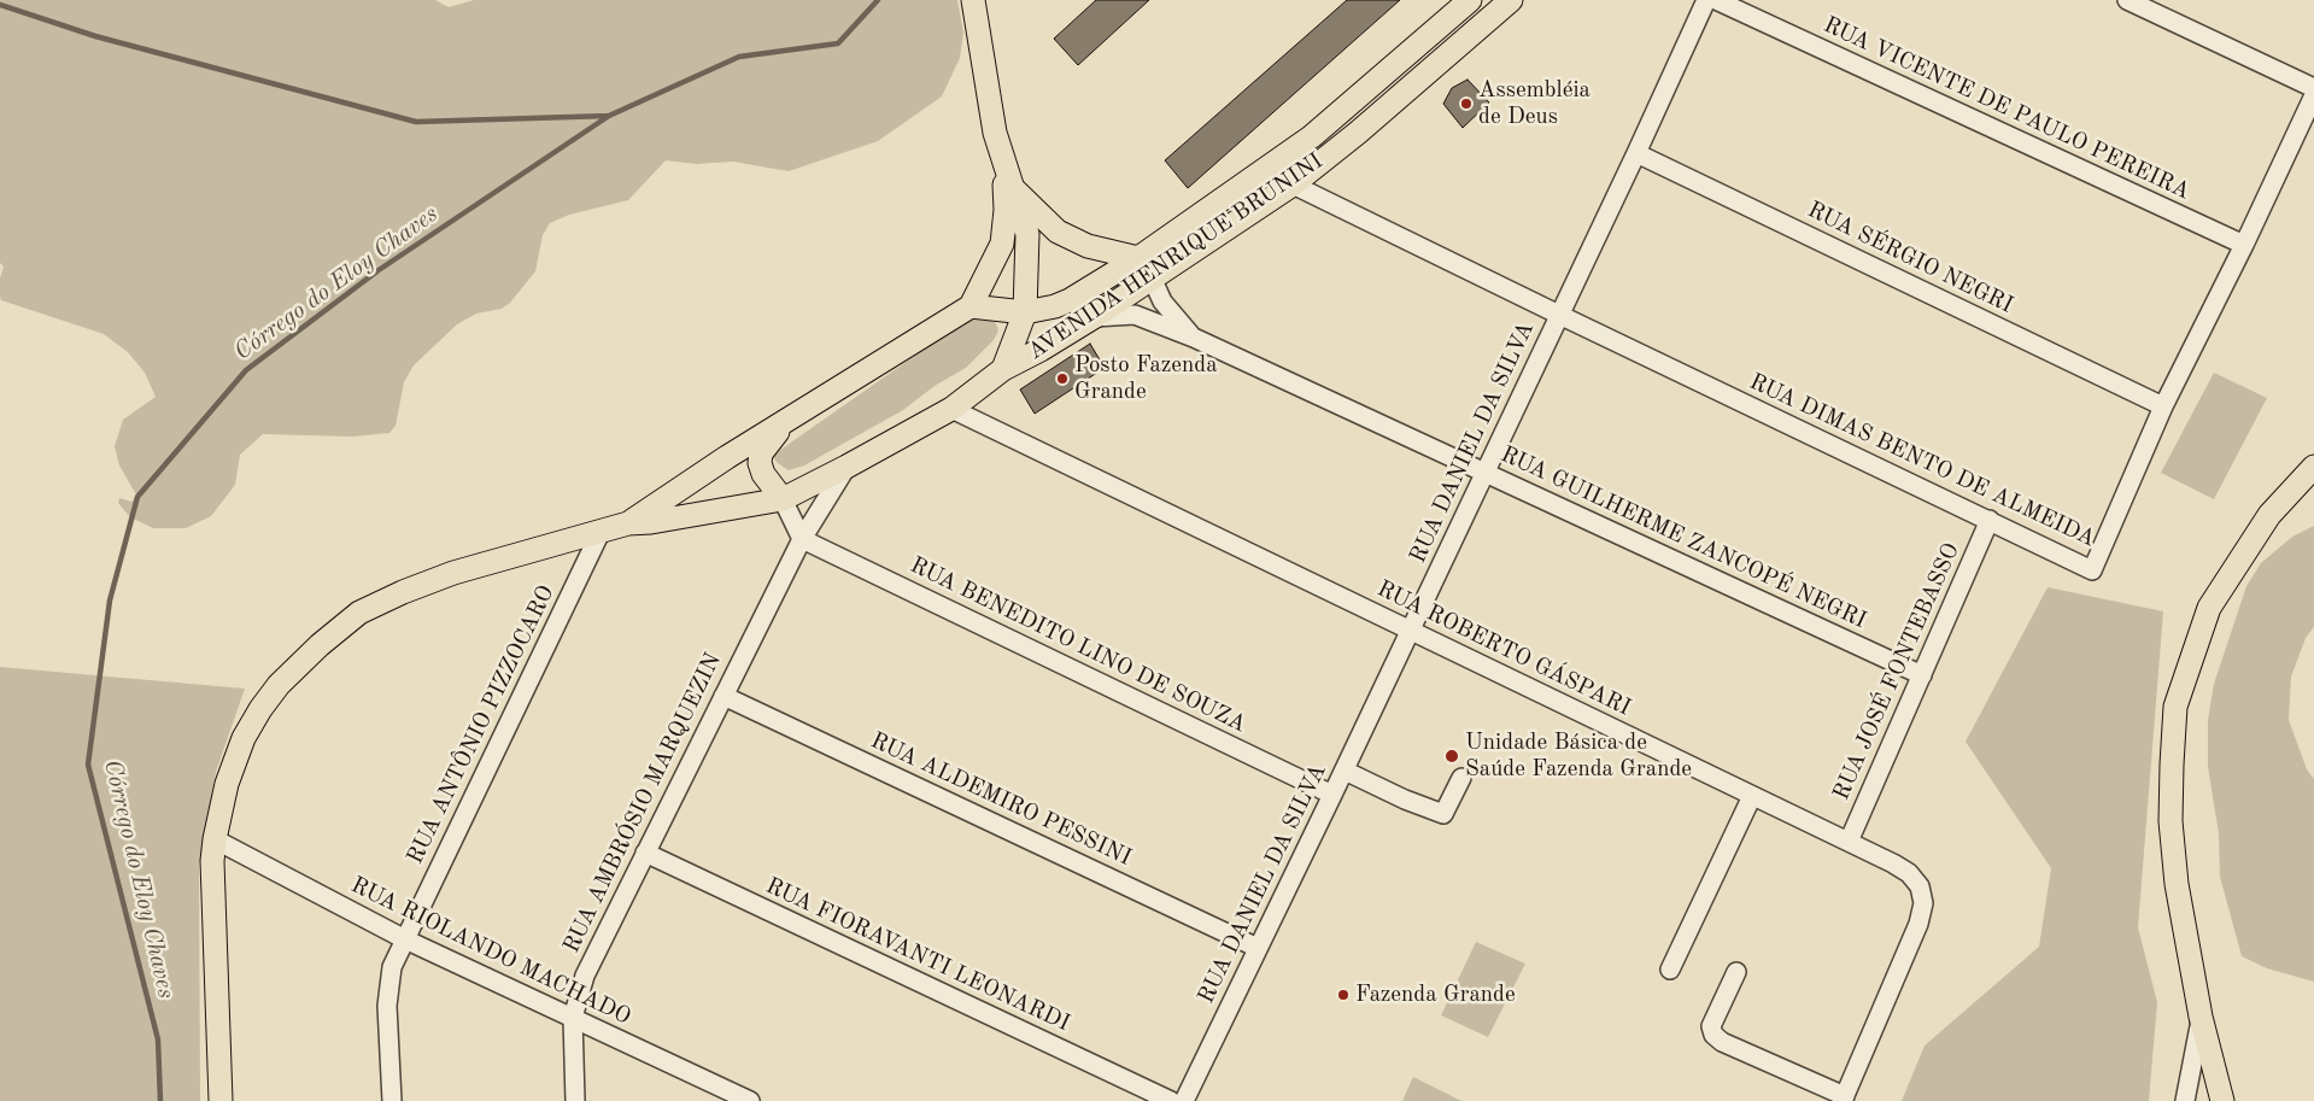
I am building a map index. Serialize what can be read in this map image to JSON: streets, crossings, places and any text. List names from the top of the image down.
{
  "streets": {
    "main road": ["AVENIDA HENRIQUE BRUNINI"],
    "street": [
      "RUA VICENTE DE PAULO PEREIRA",
      "RUA SÉRGIO NEGRI",
      "RUA DANIEL DA SILVA",
      "RUA DIMAS BENTO DE ALMEIDA",
      "RUA GUILHERME ZANCOPÉ NEGRI",
      "RUA BENEDITO LINO DE SOUZA",
      "RUA ROBERTO GÁSPARI",
      "RUA JOSÉ FONTEBASSO",
      "RUA ANTÔNIO PIZZOCARO",
      "RUA ALDEMIRO PESSINI",
      "RUA AMBRÓSIO MARQUEZIN",
      "RUA RIOLANDO MACHADO",
      "RUA FIORAVANTI LEONARDI"
    ]
  },
  "crossings": [
    ["RUA VICENTE DE PAULO PEREIRA", "RUA DIMAS BENTO DE ALMEIDA"],
    ["AVENIDA HENRIQUE BRUNINI", "RUA DIMAS BENTO DE ALMEIDA"],
    ["AVENIDA HENRIQUE BRUNINI", "RUA GUILHERME ZANCOPÉ NEGRI"],
    ["AVENIDA HENRIQUE BRUNINI", "RUA ROBERTO GÁSPARI"],
    ["AVENIDA HENRIQUE BRUNINI", "RUA ANTÔNIO PIZZOCARO"],
    ["AVENIDA HENRIQUE BRUNINI", "RUA AMBRÓSIO MARQUEZIN"],
    ["AVENIDA HENRIQUE BRUNINI", "RUA RIOLANDO MACHADO"],
    ["RUA SÉRGIO NEGRI", "RUA DANIEL DA SILVA"],
    ["RUA SÉRGIO NEGRI", "RUA DIMAS BENTO DE ALMEIDA"],
    ["RUA DANIEL DA SILVA", "RUA DIMAS BENTO DE ALMEIDA"],
    ["RUA DANIEL DA SILVA", "RUA GUILHERME ZANCOPÉ NEGRI"],
    ["RUA DANIEL DA SILVA", "RUA BENEDITO LINO DE SOUZA"],
    ["RUA DANIEL DA SILVA", "RUA ROBERTO GÁSPARI"],
    ["RUA DANIEL DA SILVA", "RUA ALDEMIRO PESSINI"],
    ["RUA DIMAS BENTO DE ALMEIDA", "RUA JOSÉ FONTEBASSO"],
    ["RUA GUILHERME ZANCOPÉ NEGRI", "RUA JOSÉ FONTEBASSO"],
    ["RUA BENEDITO LINO DE SOUZA", "RUA AMBRÓSIO MARQUEZIN"],
    ["RUA ROBERTO GÁSPARI", "RUA JOSÉ FONTEBASSO"],
    ["RUA ANTÔNIO PIZZOCARO", "RUA RIOLANDO MACHADO"],
    ["RUA ALDEMIRO PESSINI", "RUA AMBRÓSIO MARQUEZIN"],
    ["RUA AMBRÓSIO MARQUEZIN", "RUA RIOLANDO MACHADO"],
    ["RUA AMBRÓSIO MARQUEZIN", "RUA FIORAVANTI LEONARDI"]
  ],
  "water": ["Córrego do Eloy Chaves"],
  "places": [
    "Assembléia de Deus",
    "Posto Fazenda Grande",
    "Unidade Básica de Saúde Fazenda Grande",
    "Fazenda Grande"
  ]
}
